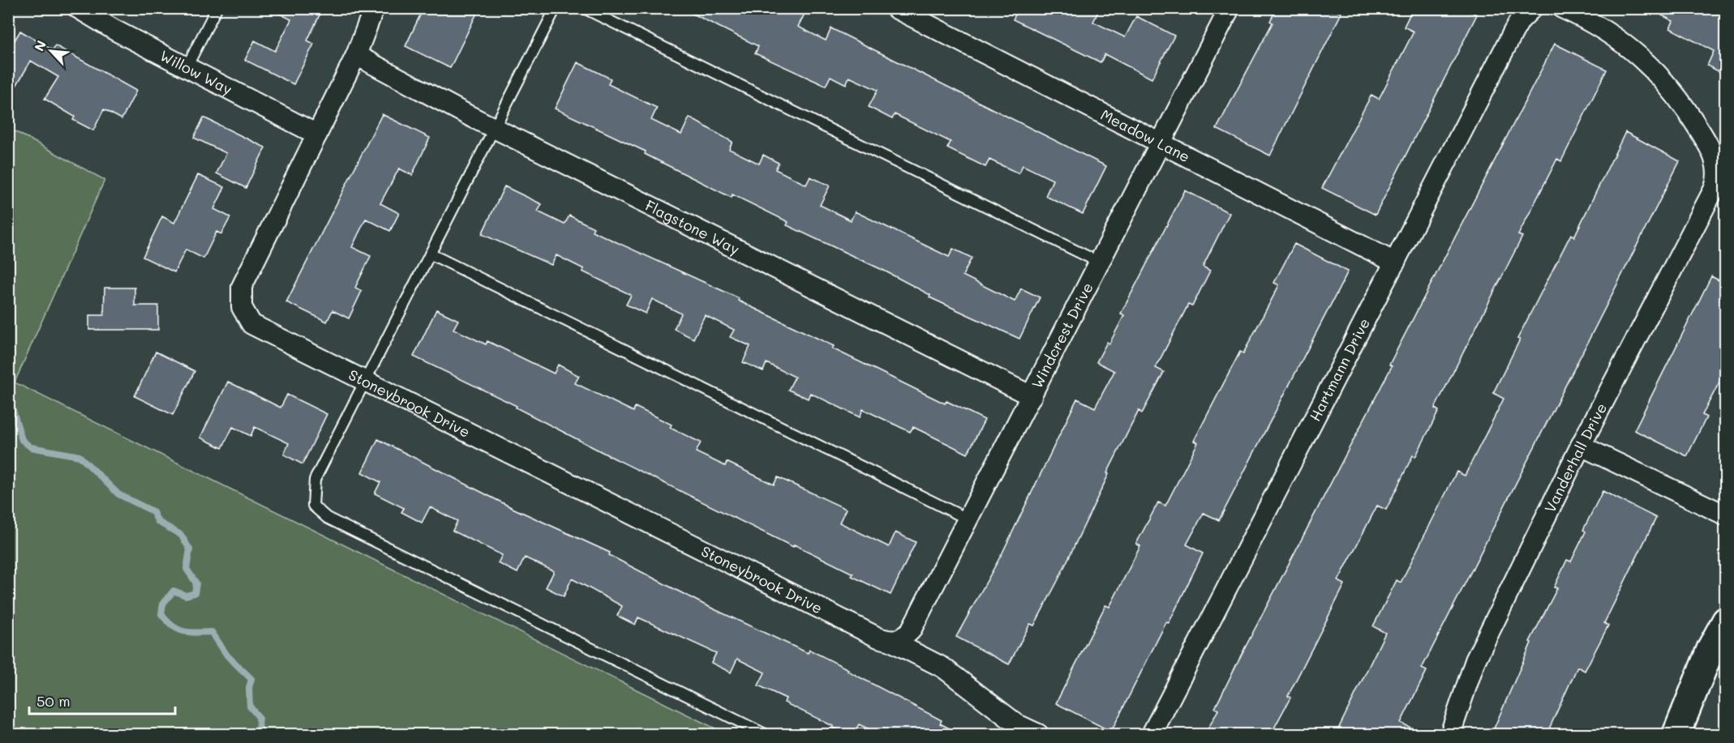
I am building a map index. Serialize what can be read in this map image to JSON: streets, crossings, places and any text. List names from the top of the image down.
{
  "streets": {
    "street": [
      "Willow Way",
      "Meadow Lane",
      "Flagstone Way",
      "Windcrest Drive",
      "Hartmann Drive",
      "Stoneybrook Drive",
      "Vanderhall Drive"
    ]
  },
  "crossings": [
    ["Willow Way", "Stoneybrook Drive"],
    ["Meadow Lane", "Windcrest Drive"],
    ["Meadow Lane", "Hartmann Drive"],
    ["Flagstone Way", "Windcrest Drive"],
    ["Flagstone Way", "Stoneybrook Drive"],
    ["Windcrest Drive", "Stoneybrook Drive"]
  ],
  "scale_bar": "50 m",
  "north": "top left"
}
